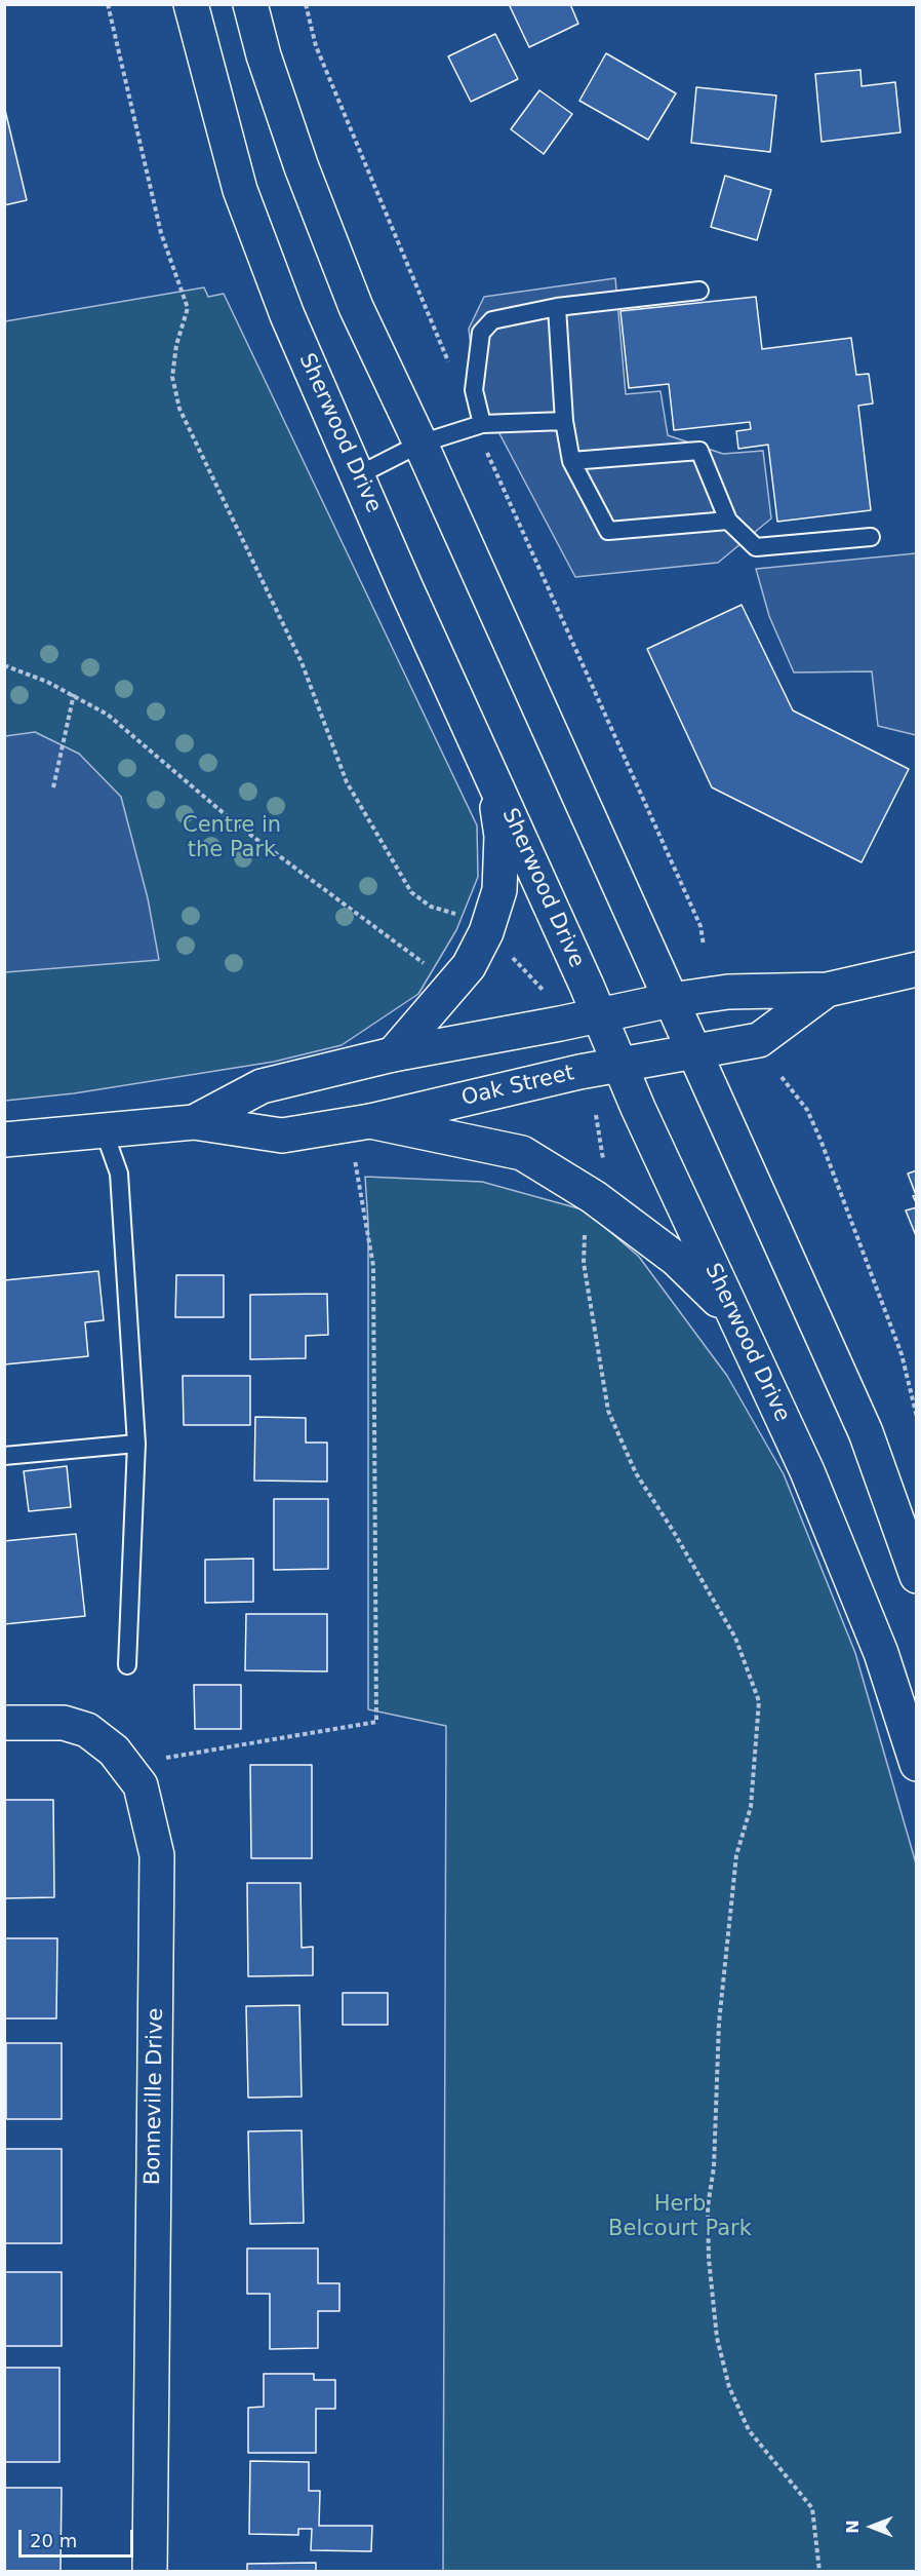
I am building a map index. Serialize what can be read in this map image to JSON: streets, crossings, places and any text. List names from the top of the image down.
{
  "streets": {
    "main road": ["Sherwood Drive", "Oak Street", "Bonneville Drive"]
  },
  "crossings": [
    ["Sherwood Drive", "Oak Street"]
  ],
  "parks": ["Centre in the Park", "Herb Belcourt Park"],
  "scale_bar": "20 m",
  "north": "left"
}
